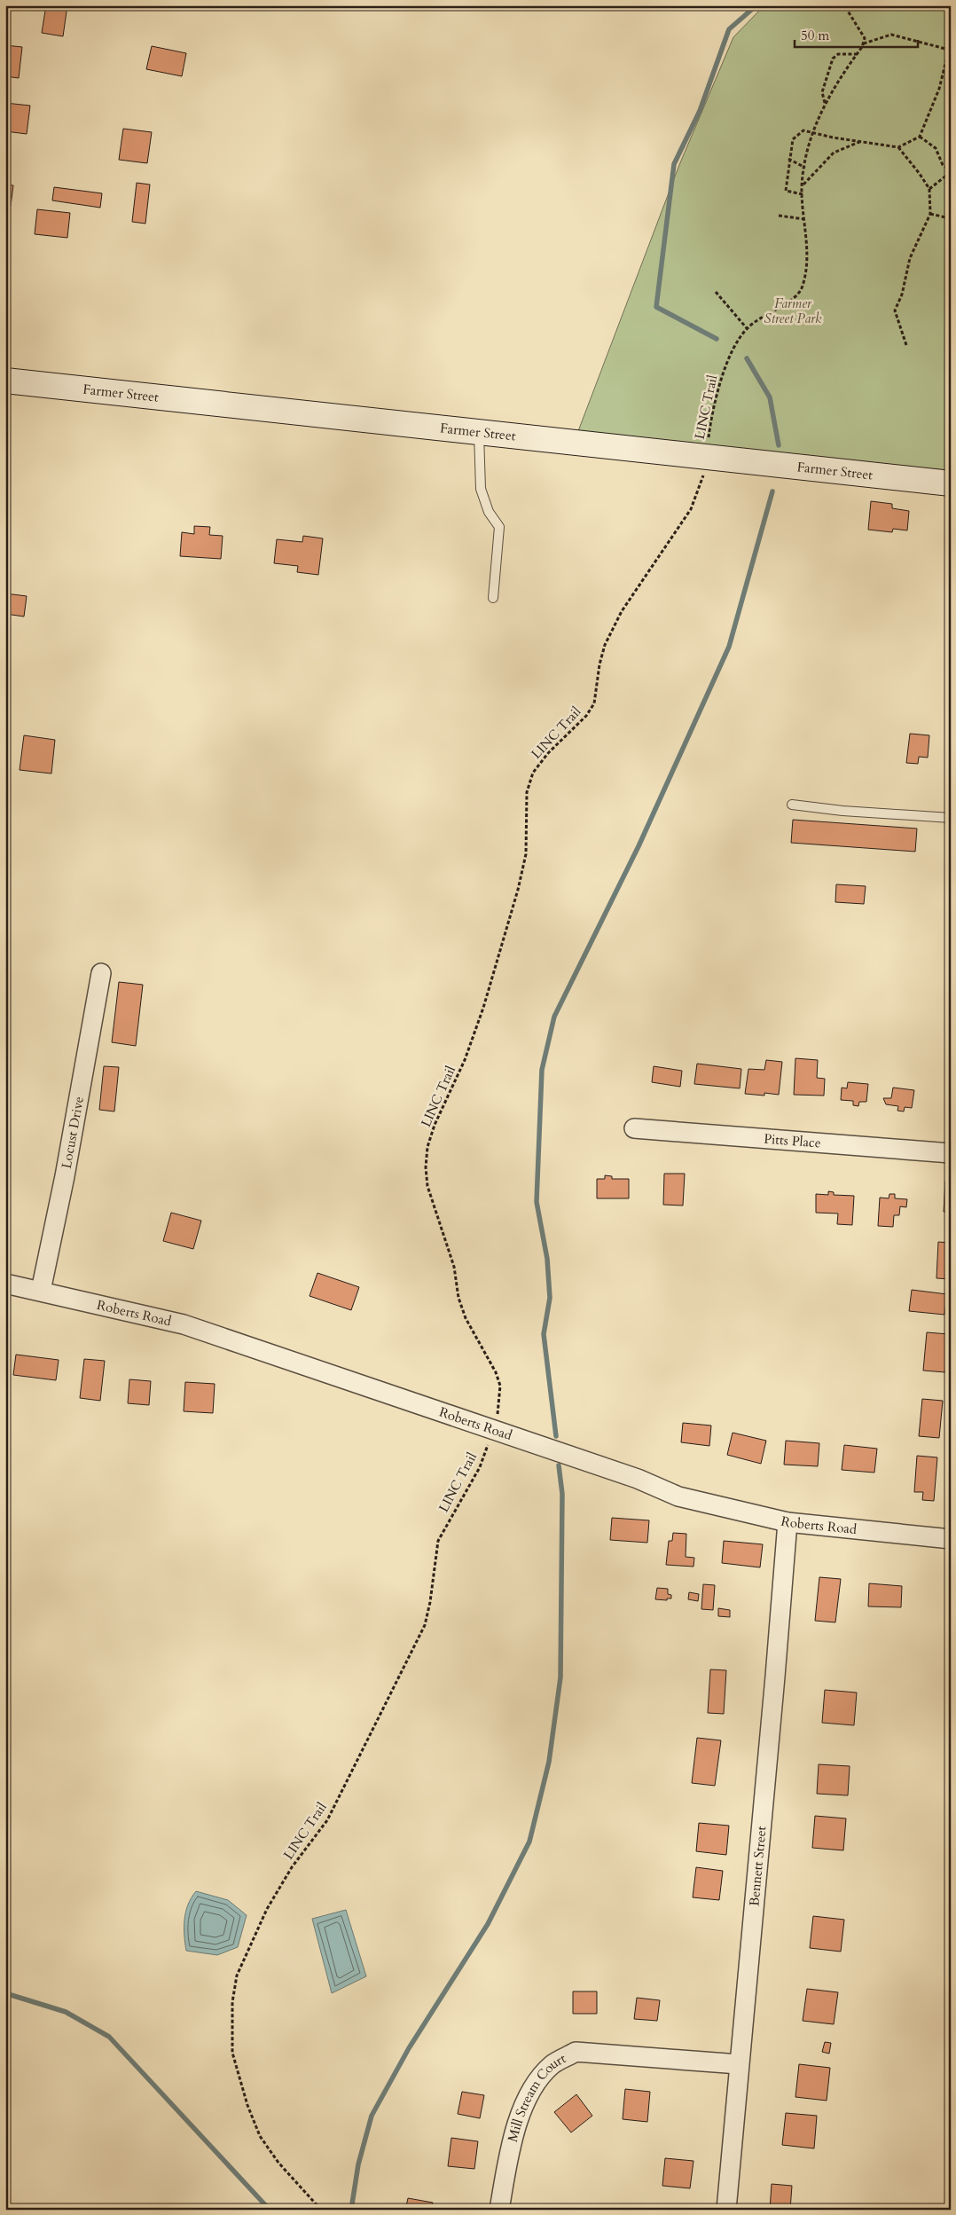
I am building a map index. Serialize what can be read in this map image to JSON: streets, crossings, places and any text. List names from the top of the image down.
{
  "streets": {
    "street": [
      "Farmer Street",
      "Locust Drive",
      "Pitts Place",
      "Roberts Road",
      "Bennett Street",
      "Mill Stream Court"
    ],
    "path": ["LINC Trail"]
  },
  "crossings": [
    ["Farmer Street", "LINC Trail"],
    ["LINC Trail", "Roberts Road"],
    ["Locust Drive", "Roberts Road"],
    ["Roberts Road", "Bennett Street"],
    ["Bennett Street", "Mill Stream Court"]
  ],
  "parks": ["Farmer Street Park"],
  "scale_bar": "50 m"
}
